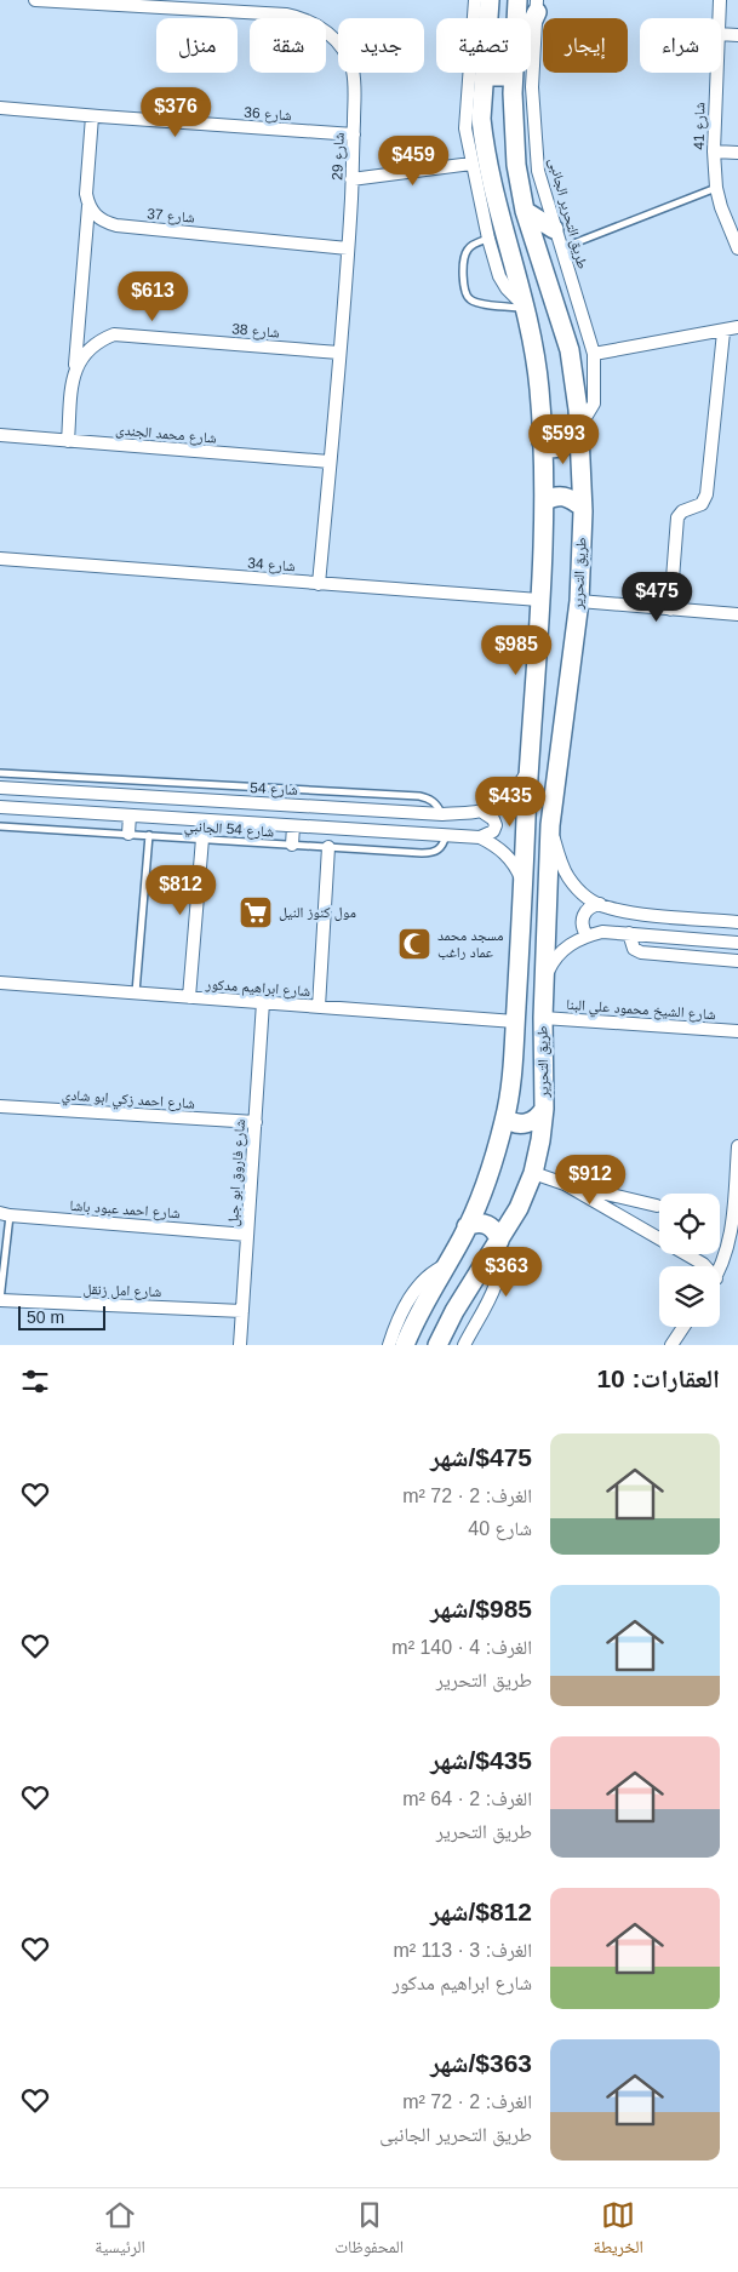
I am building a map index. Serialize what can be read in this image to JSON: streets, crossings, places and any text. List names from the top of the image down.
{
  "streets": {
    "street": [
      "شارع 36",
      "شارع 41",
      "شارع 29",
      "طريق التحرير الجانبى",
      "شارع 37",
      "شارع 38",
      "شارع محمد الجندى",
      "شارع 34",
      "طريق التحرير",
      "شارع 54",
      "شارع ابراهيم مدكور",
      "شارع الشيخ محمود علي البنا",
      "شارع احمد زكي ابو شادي",
      "شارع فاروق ابو جبل",
      "شارع احمد عبود باشا",
      "شارع امل زنقل"
    ],
    "lane": ["شارع 54 الجانبي"]
  },
  "crossings": [
    ["شارع 36", "شارع 29"],
    ["شارع 29", "شارع 37"],
    ["شارع 29", "شارع 38"],
    ["شارع 29", "شارع محمد الجندى"],
    ["شارع 29", "شارع 34"],
    ["طريق التحرير الجانبى", "طريق التحرير"],
    ["شارع 38", "شارع محمد الجندى"],
    ["شارع 34", "طريق التحرير"],
    ["طريق التحرير", "شارع 54"],
    ["طريق التحرير", "شارع ابراهيم مدكور"],
    ["طريق التحرير", "شارع الشيخ محمود علي البنا"],
    ["شارع ابراهيم مدكور", "شارع فاروق ابو جبل"],
    ["شارع احمد زكي ابو شادي", "شارع فاروق ابو جبل"],
    ["شارع فاروق ابو جبل", "شارع احمد عبود باشا"],
    ["شارع فاروق ابو جبل", "شارع امل زنقل"]
  ],
  "places": {
    "supermarket": ["مول كنوز النيل"],
    "mosque": ["مسجد محمد عماد راغب"]
  },
  "scale_bar": "50 m",
  "page": {
    "chip": [
      "شراء",
      "إيجار",
      "تصفية",
      "جديد",
      "شقة",
      "منزل"
    ],
    "price": [
      "$376",
      "$459",
      "$613",
      "$593",
      "$475",
      "$985",
      "$435",
      "$812",
      "$912",
      "$363"
    ],
    "scale": "50 m",
    "heading": "العقارات: 10",
    "list": [
      {
        "name": "$475/شهر",
        "note": "الغرف: 2 · 72 m² · شارع 40"
      },
      {
        "name": "$985/شهر",
        "note": "الغرف: 4 · 140 m² · طريق التحرير"
      },
      {
        "name": "$435/شهر",
        "note": "الغرف: 2 · 64 m² · طريق التحرير"
      },
      {
        "name": "$812/شهر",
        "note": "الغرف: 3 · 113 m² · شارع ابراهيم مدكور"
      },
      {
        "name": "$363/شهر",
        "note": "الغرف: 2 · 72 m² · طريق التحرير الجانبى"
      }
    ],
    "tabs": ["الخريطة", "المحفوظات", "الرئيسية"]
  }
}
